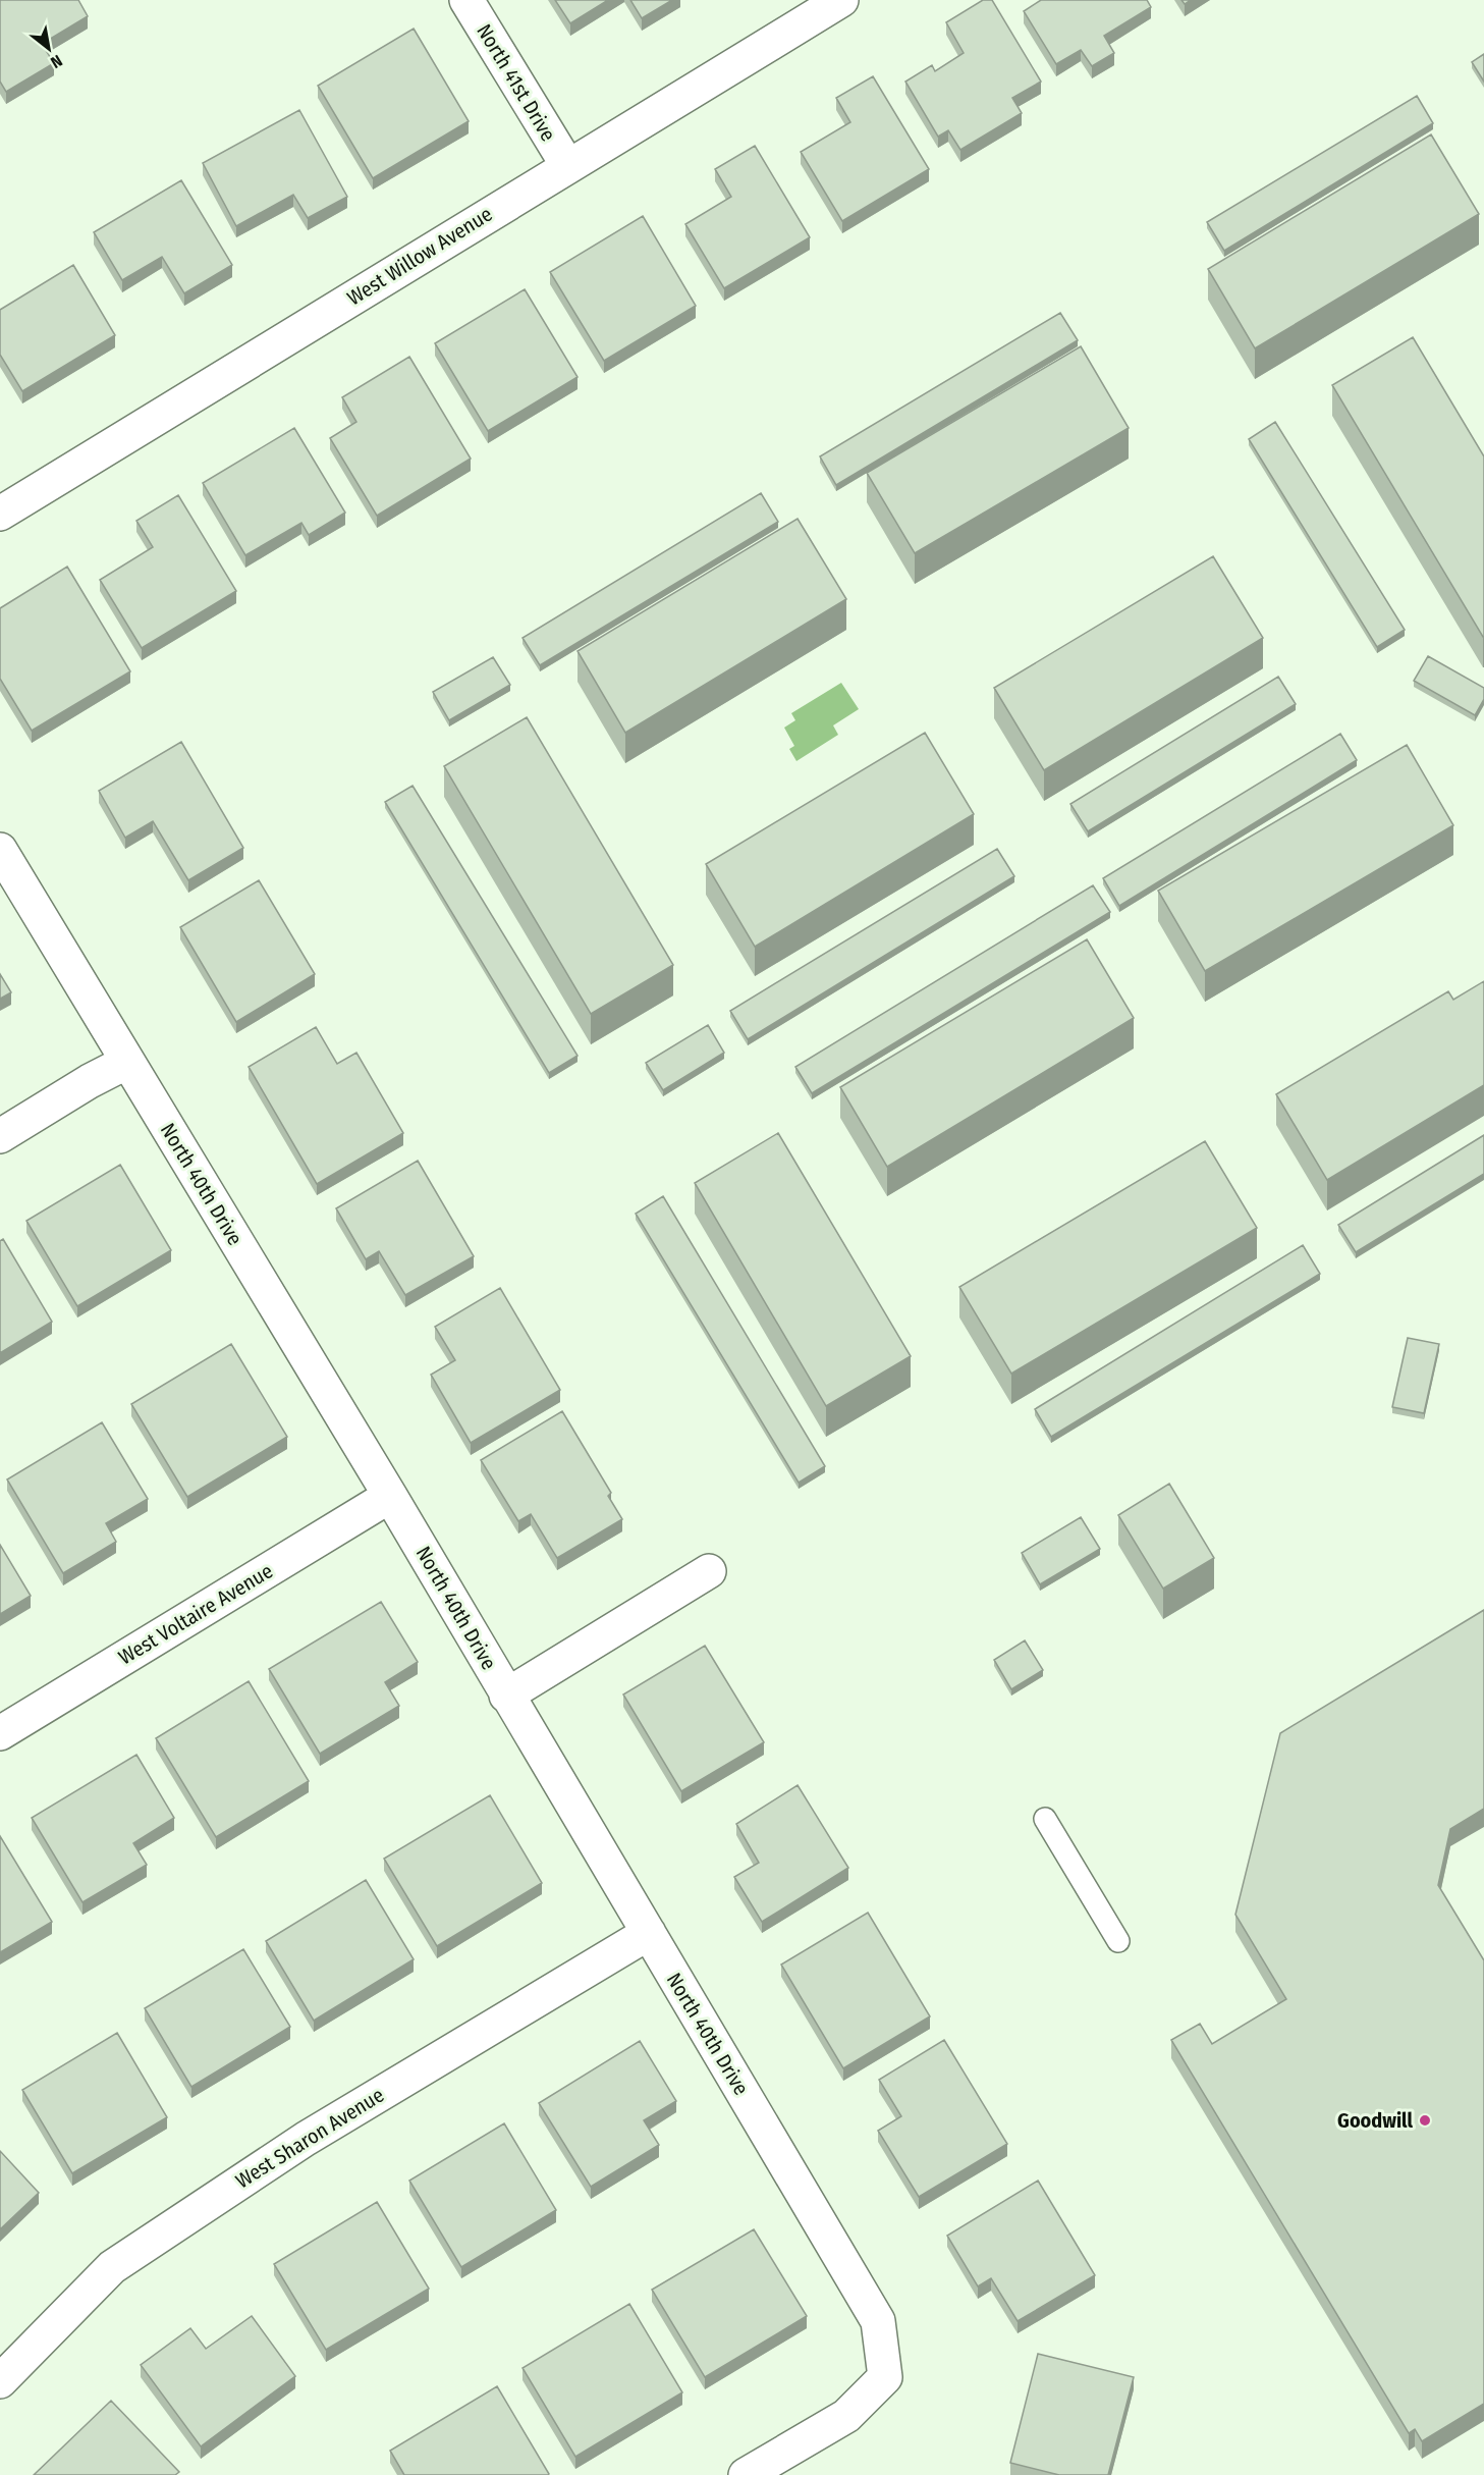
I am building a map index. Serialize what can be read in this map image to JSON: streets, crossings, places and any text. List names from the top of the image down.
{
  "streets": {
    "street": [
      "North 41st Drive",
      "West Willow Avenue",
      "North 40th Drive",
      "West Voltaire Avenue",
      "West Sharon Avenue"
    ]
  },
  "crossings": [
    ["North 41st Drive", "West Willow Avenue"],
    ["North 40th Drive", "West Voltaire Avenue"],
    ["North 40th Drive", "West Sharon Avenue"]
  ],
  "places": ["Goodwill"],
  "north": "bottom right"
}
